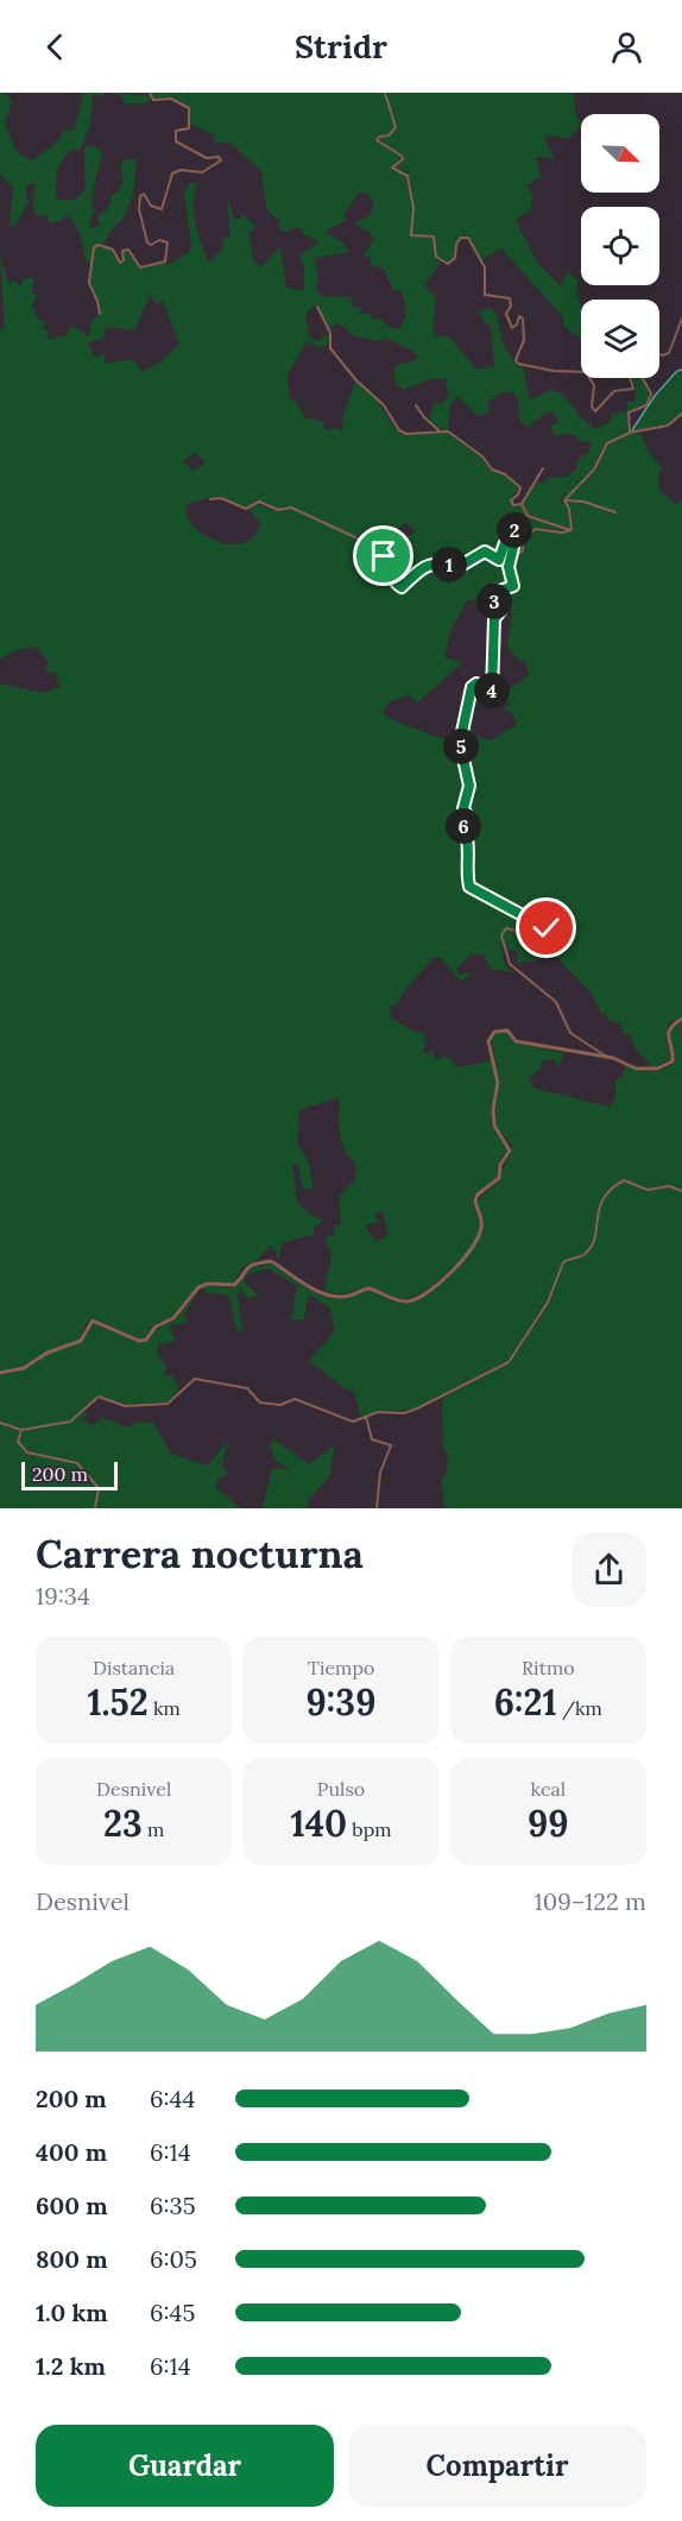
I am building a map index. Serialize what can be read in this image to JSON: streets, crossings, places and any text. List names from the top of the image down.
{
  "scale_bar": "200 m",
  "north": "bottom right",
  "page": {
    "header": "Stridr",
    "pins": [
      "2",
      "1",
      "3",
      "4",
      "5",
      "6"
    ],
    "scale": "200 m",
    "heading": ["Carrera nocturna", "19:34"],
    "stats": [
      ["Distancia", "1.52 km"],
      ["Tiempo", "9:39"],
      ["Ritmo", "6:21 /km"],
      ["Desnivel", "23 m"],
      ["Pulso", "140 bpm"],
      ["kcal", "99"]
    ],
    "chart": ["Desnivel", "109–122 m"],
    "list": [
      {
        "name": "200 m",
        "note": "6:44"
      },
      {
        "name": "400 m",
        "note": "6:14"
      },
      {
        "name": "600 m",
        "note": "6:35"
      },
      {
        "name": "800 m",
        "note": "6:05"
      },
      {
        "name": "1.0 km",
        "note": "6:45"
      },
      {
        "name": "1.2 km",
        "note": "6:14"
      }
    ],
    "buttons": ["Guardar", "Compartir"]
  }
}
